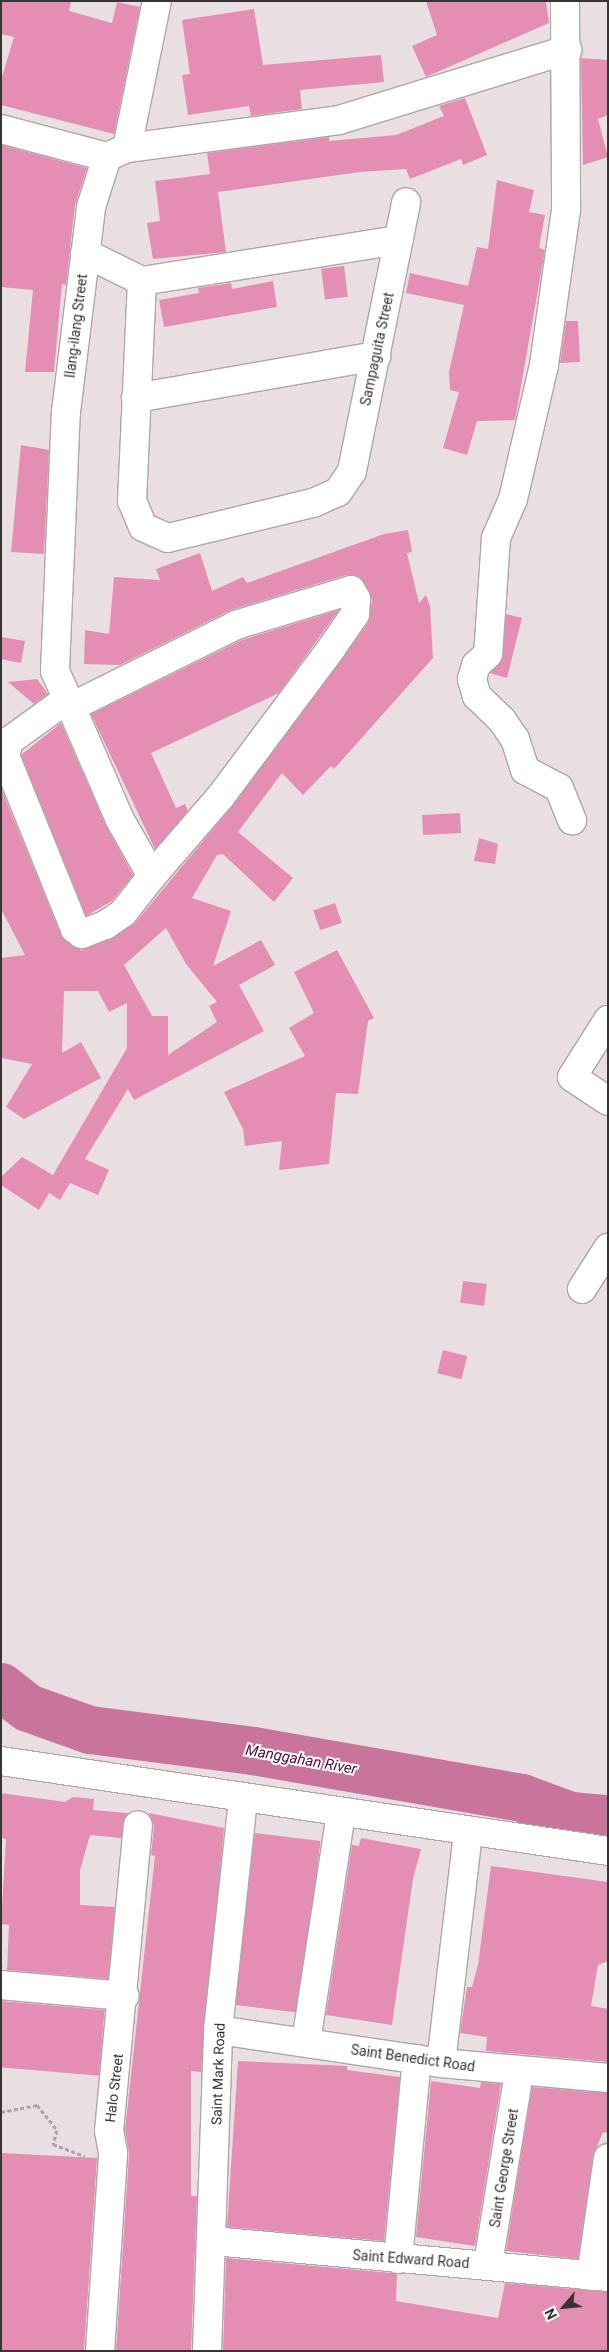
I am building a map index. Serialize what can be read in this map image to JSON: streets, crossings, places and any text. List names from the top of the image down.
{
  "streets": {
    "street": [
      "Ilang-ilang Street",
      "Sampaguita Street",
      "Saint Benedict Road",
      "Saint Mark Road",
      "Halo Street",
      "Saint George Street",
      "Saint Edward Road"
    ]
  },
  "crossings": [
    ["Saint Benedict Road", "Saint Mark Road"],
    ["Saint Benedict Road", "Saint George Street"],
    ["Saint Mark Road", "Saint Edward Road"],
    ["Saint George Street", "Saint Edward Road"]
  ],
  "water": ["Manggahan River"],
  "north": "bottom left"
}
